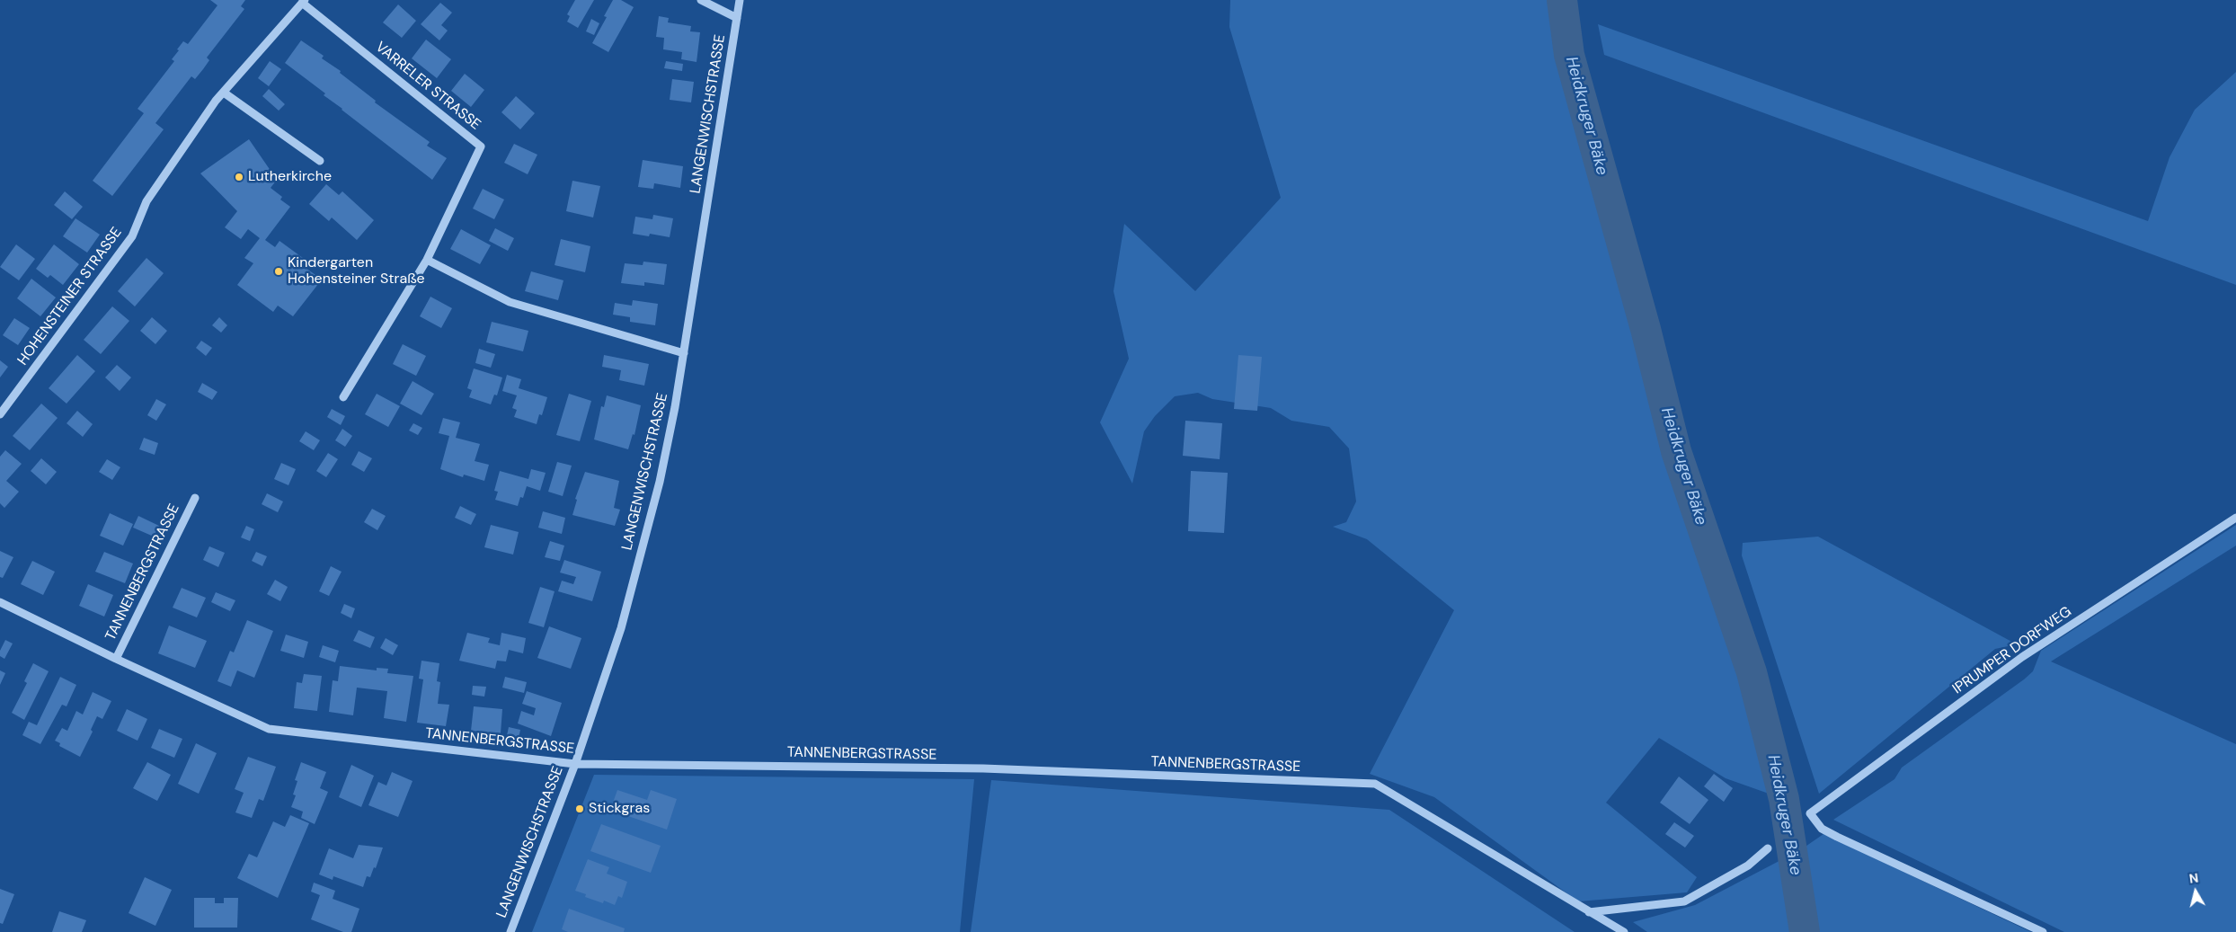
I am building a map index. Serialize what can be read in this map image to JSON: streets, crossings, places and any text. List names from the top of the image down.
{
  "streets": {
    "street": [
      "VARRELER STRASSE",
      "LANGENWISCHSTRASSE",
      "HOHENSTEINER STRASSE",
      "TANNENBERGSTRASSE",
      "IPRUMPER DORFWEG"
    ]
  },
  "crossings": [
    ["VARRELER STRASSE", "HOHENSTEINER STRASSE"],
    ["LANGENWISCHSTRASSE", "TANNENBERGSTRASSE"]
  ],
  "water": ["Heidkruger Bäke"],
  "places": ["Lutherkirche", "Kindergarten Hohensteiner Straße", "Stickgras"],
  "north": "top"
}
